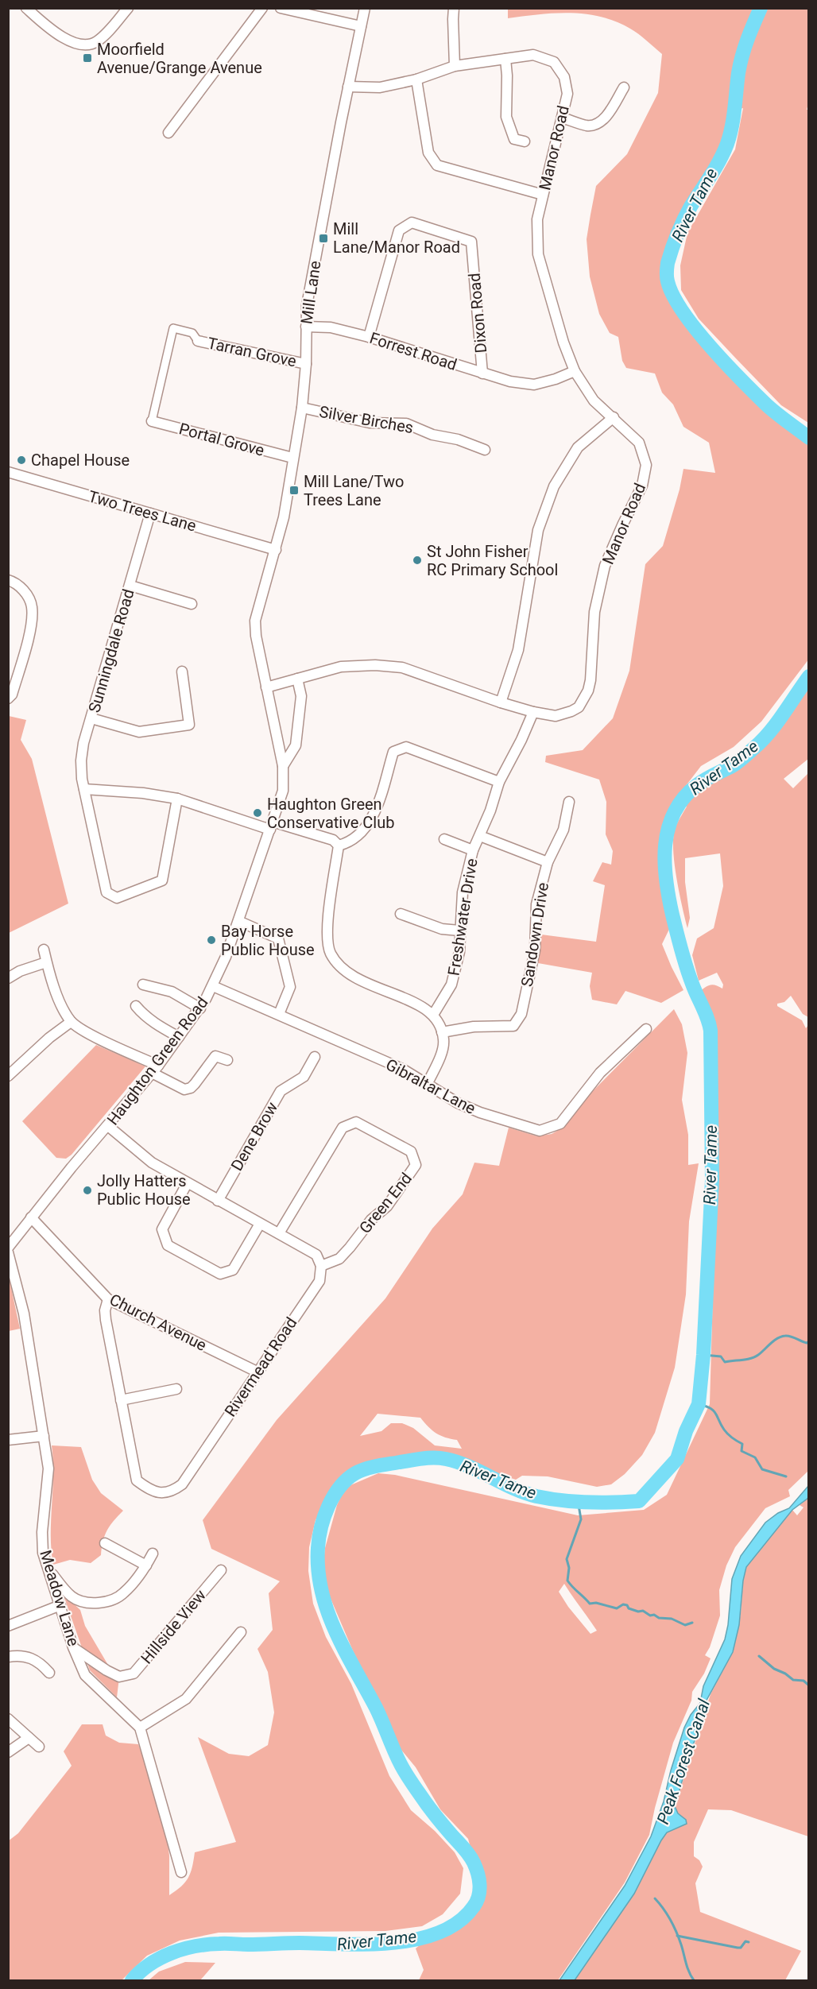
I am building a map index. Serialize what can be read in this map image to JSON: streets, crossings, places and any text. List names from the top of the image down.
{
  "streets": {
    "street": [
      "Manor Road",
      "Mill Lane",
      "Dixon Road",
      "Forrest Road",
      "Tarran Grove",
      "Silver Birches",
      "Portal Grove",
      "Two Trees Lane",
      "Sunningdale Road",
      "Freshwater Drive",
      "Sandown Drive",
      "Haughton Green Road",
      "Gibraltar Lane",
      "Dene Brow",
      "Green End",
      "Church Avenue",
      "Rivermead Road",
      "Meadow Lane",
      "Hillside View"
    ]
  },
  "crossings": [
    ["Manor Road", "Mill Lane"],
    ["Manor Road", "Forrest Road"],
    ["Manor Road", "Freshwater Drive"],
    ["Manor Road", "Haughton Green Road"],
    ["Mill Lane", "Forrest Road"],
    ["Mill Lane", "Tarran Grove"],
    ["Mill Lane", "Silver Birches"],
    ["Mill Lane", "Portal Grove"],
    ["Mill Lane", "Two Trees Lane"],
    ["Mill Lane", "Haughton Green Road"],
    ["Dixon Road", "Forrest Road"],
    ["Two Trees Lane", "Sunningdale Road"],
    ["Two Trees Lane", "Haughton Green Road"],
    ["Haughton Green Road", "Gibraltar Lane"],
    ["Haughton Green Road", "Church Avenue"],
    ["Green End", "Rivermead Road"],
    ["Church Avenue", "Rivermead Road"],
    ["Meadow Lane", "Hillside View"]
  ],
  "water": ["River Tame", "Peak Forest Canal"],
  "places": {
    "transit": ["Moorfield Avenue/Grange Avenue", "Mill Lane/Manor Road", "Mill Lane/Two Trees Lane"],
    "other": [
      "Chapel House",
      "St John Fisher RC Primary School",
      "Haughton Green Conservative Club",
      "Bay Horse Public House",
      "Jolly Hatters Public House"
    ]
  }
}
